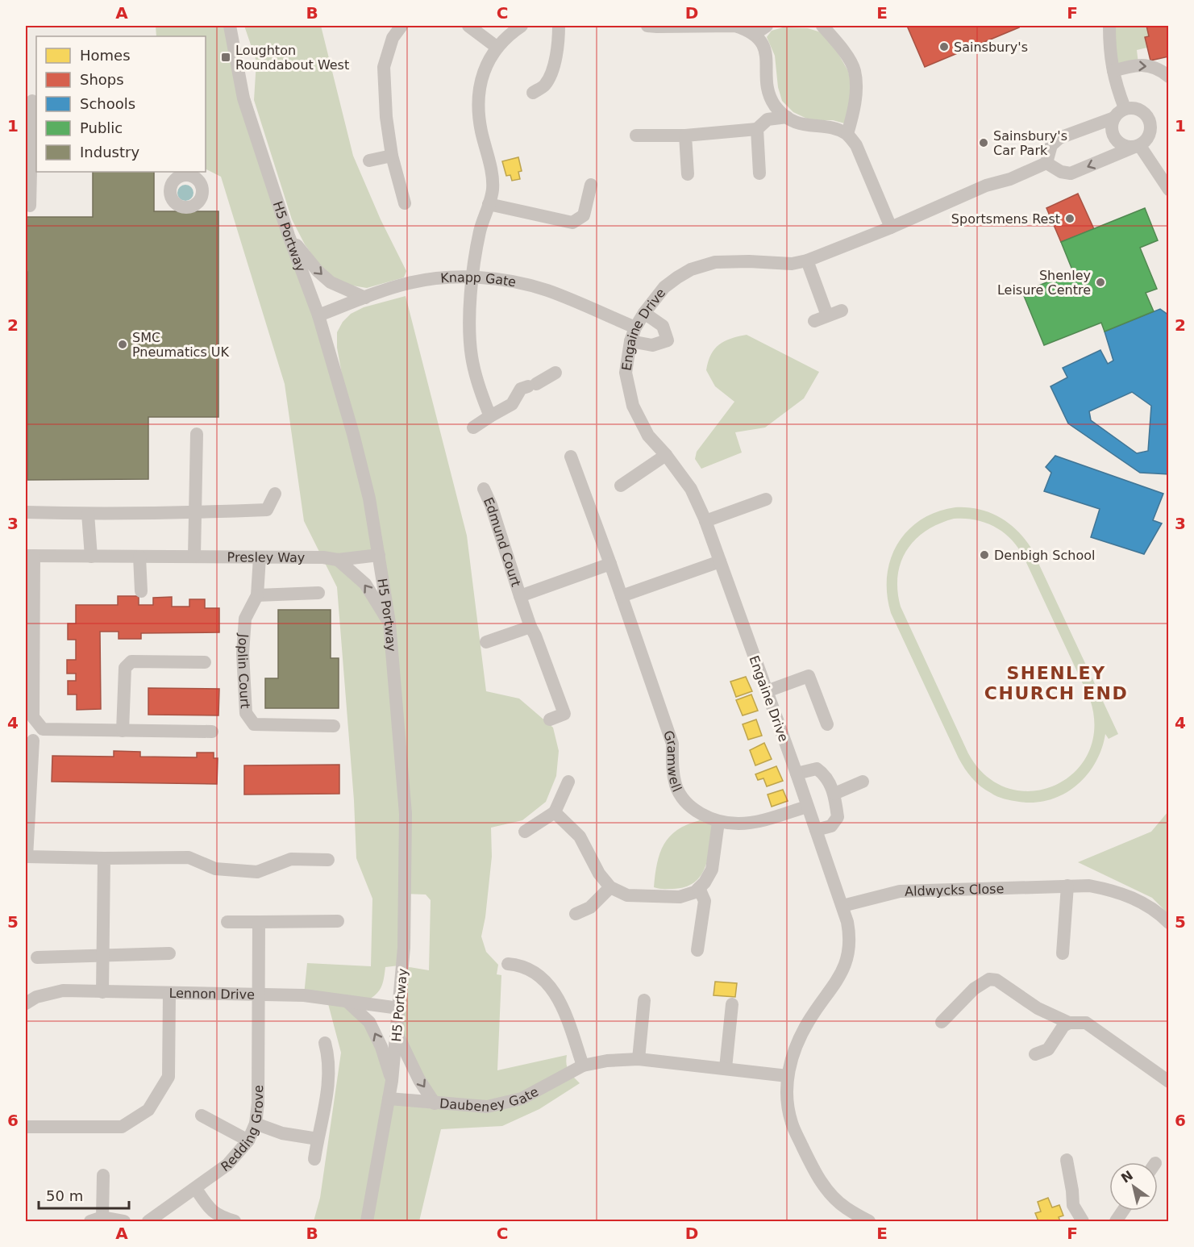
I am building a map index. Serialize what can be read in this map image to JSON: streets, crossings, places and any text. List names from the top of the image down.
{
  "streets": {
    "street": [
      "H5 Portway",
      "Knapp Gate",
      "Engaine Drive",
      "Edmund Court",
      "Presley Way",
      "Joplin Court",
      "Gramwell",
      "Aldwycks Close",
      "Lennon Drive",
      "Daubeney Gate",
      "Redding Grove"
    ]
  },
  "crossings": [
    ["H5 Portway", "Knapp Gate"],
    ["H5 Portway", "Presley Way"],
    ["H5 Portway", "Lennon Drive"],
    ["H5 Portway", "Daubeney Gate"],
    ["Knapp Gate", "Engaine Drive"],
    ["Engaine Drive", "Gramwell"],
    ["Engaine Drive", "Aldwycks Close"],
    ["Engaine Drive", "Daubeney Gate"],
    ["Edmund Court", "Gramwell"],
    ["Presley Way", "Joplin Court"],
    ["Lennon Drive", "Redding Grove"]
  ],
  "districts": ["SHENLEY CHURCH END"],
  "places": {
    "other": [
      "Sainsbury's",
      "Sainsbury's Car Park",
      "Sportsmens Rest",
      "Shenley Leisure Centre",
      "SMC Pneumatics UK",
      "Denbigh School"
    ],
    "transit": ["Loughton Roundabout West"]
  },
  "legend": [
    "Homes",
    "Shops",
    "Schools",
    "Public",
    "Industry"
  ],
  "scale_bar": "50 m",
  "north": "top left",
  "grid": {
    "columns": [
      "A",
      "B",
      "C",
      "D",
      "E",
      "F"
    ],
    "rows": [
      "1",
      "2",
      "3",
      "4",
      "5",
      "6"
    ]
  }
}
